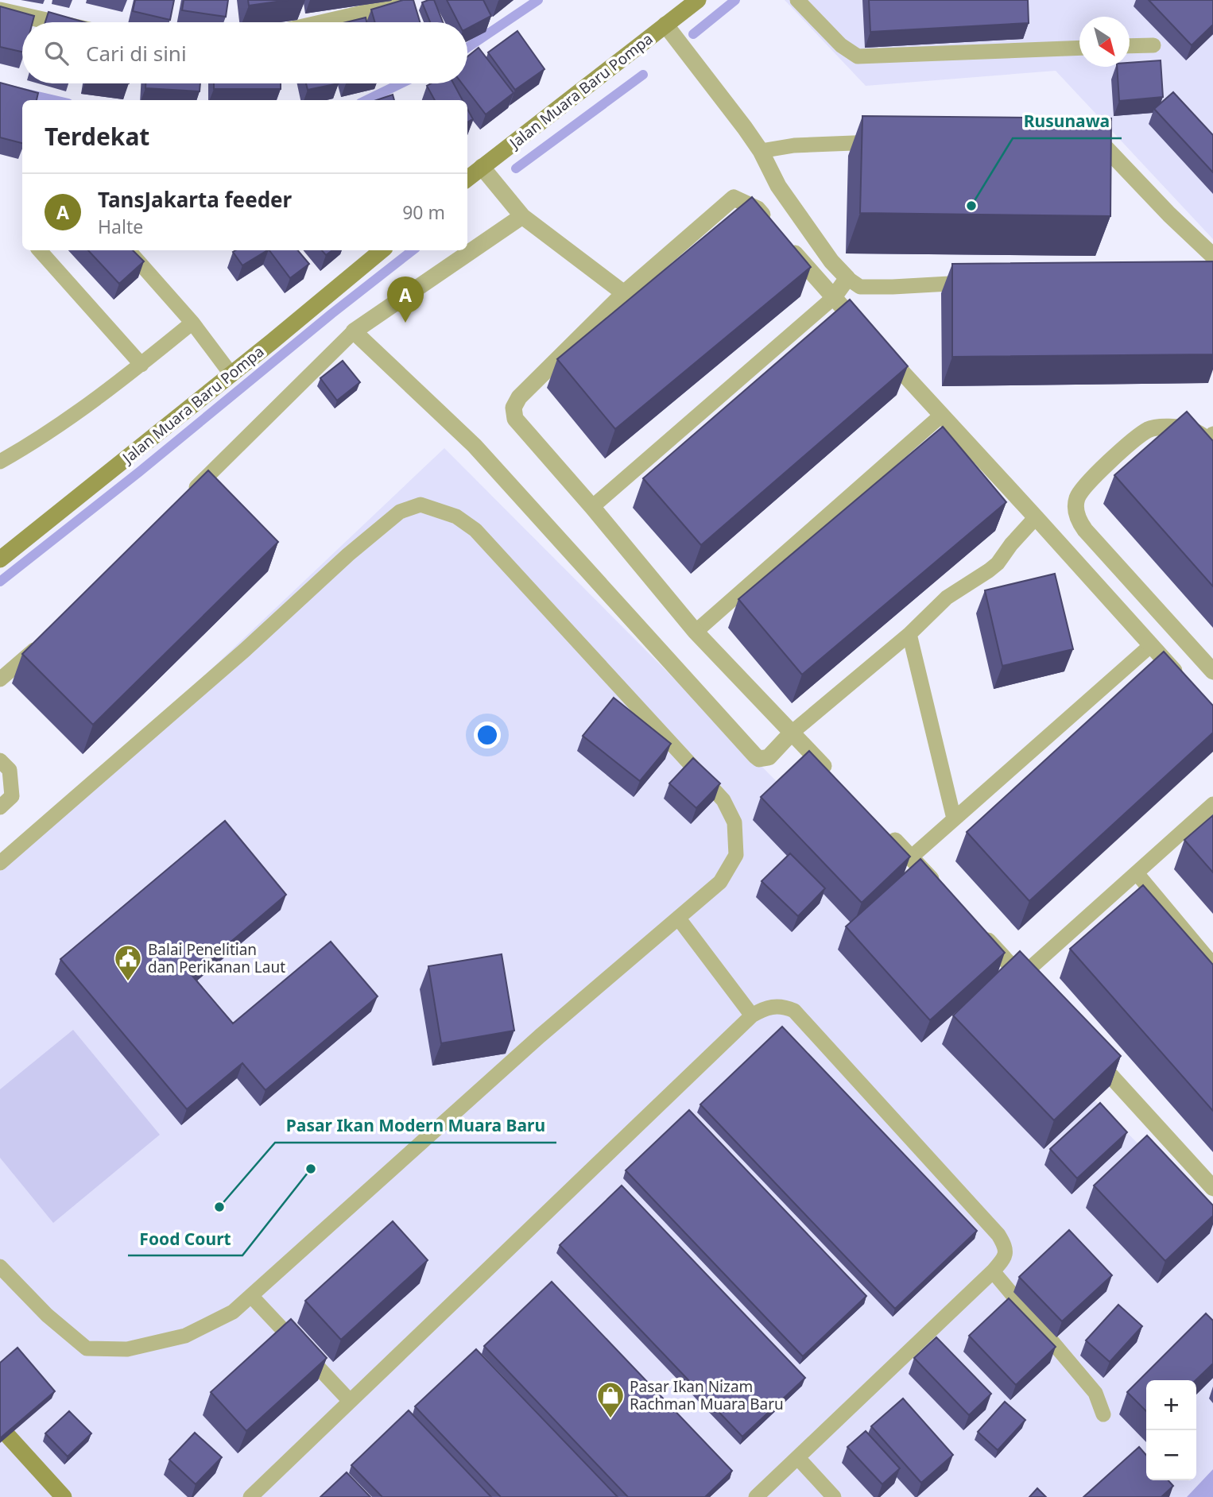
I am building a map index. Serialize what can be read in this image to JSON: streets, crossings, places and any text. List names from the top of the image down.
{
  "streets": {
    "street": ["Jalan Muara Baru Pompa"]
  },
  "places": {
    "other": ["Rusunawa", "Food Court", "Pasar Ikan Modern Muara Baru"],
    "public building": ["Balai Penelitian dan Perikanan Laut"],
    "shop": ["Pasar Ikan Nizam Rachman Muara Baru"]
  },
  "north": "bottom right",
  "page": {
    "search": "Cari di sini",
    "heading": "Terdekat",
    "list": [
      {
        "mark": "A",
        "name": "TansJakarta feeder",
        "note": "Halte",
        "value": "90 m"
      }
    ],
    "pins": "A",
    "map_buttons": ["+", "−"]
  }
}
